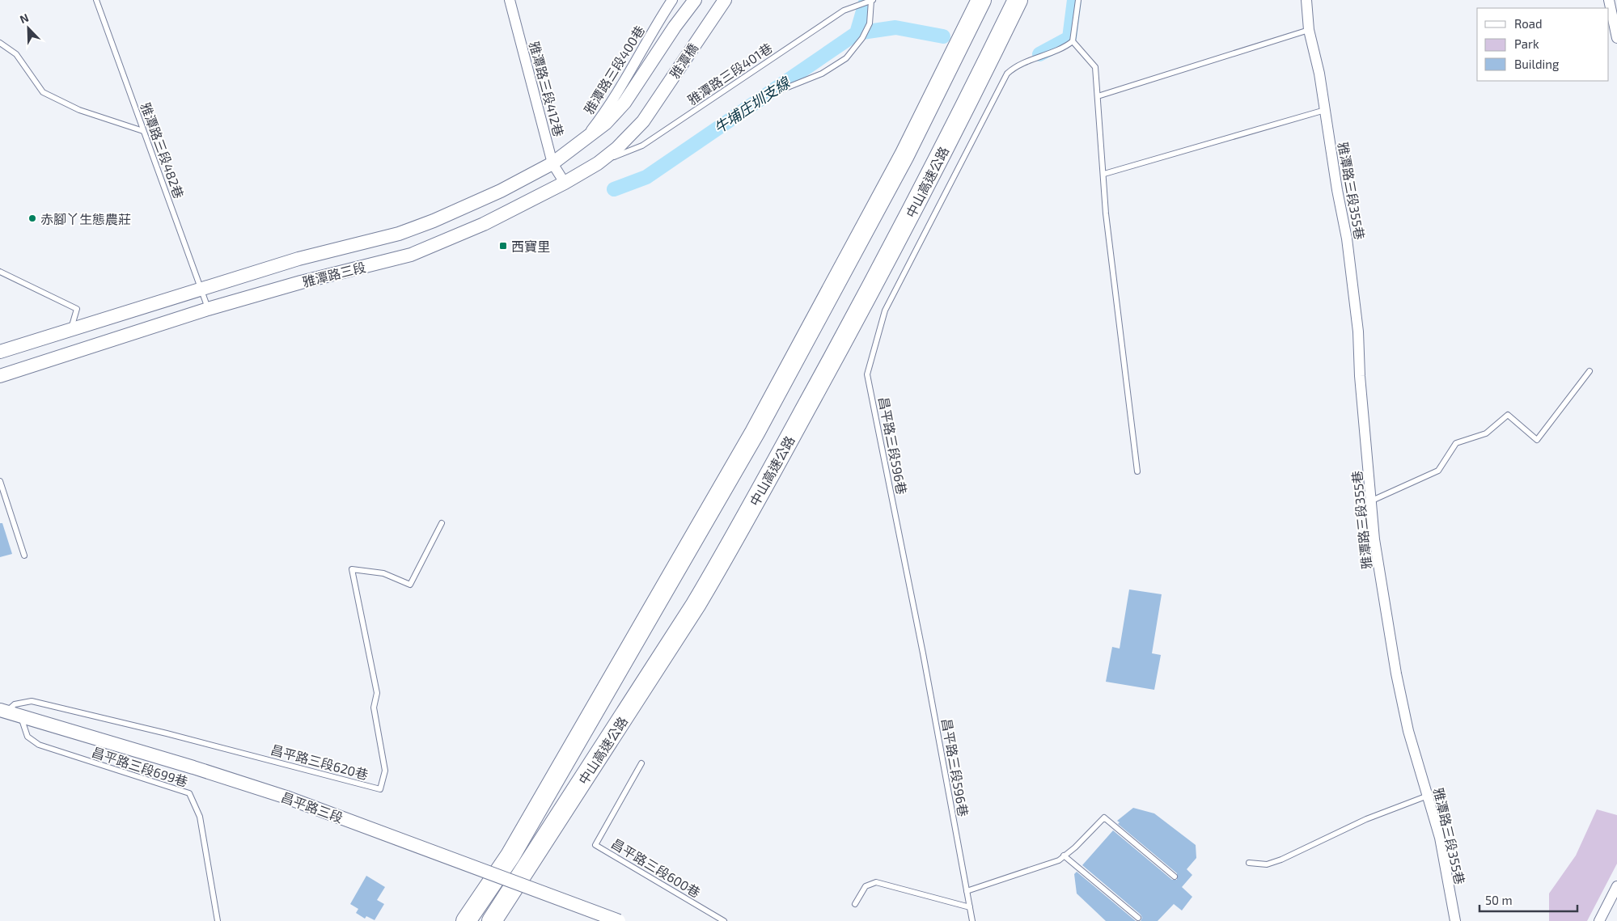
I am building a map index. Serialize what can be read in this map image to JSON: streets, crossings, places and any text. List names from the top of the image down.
{
  "streets": {
    "highway": ["中山高速公路"],
    "street": [
      "雅潭橋",
      "雅潭路三段400巷",
      "雅潭路三段412巷",
      "雅潭路三段355巷",
      "雅潭路三段",
      "昌平路三段"
    ],
    "lane": [
      "雅潭路三段401巷",
      "雅潭路三段482巷",
      "昌平路三段596巷",
      "昌平路三段620巷",
      "昌平路三段699巷",
      "昌平路三段600巷"
    ]
  },
  "crossings": [
    ["雅潭橋", "雅潭路三段"],
    ["雅潭路三段400巷", "雅潭路三段412巷"],
    ["雅潭路三段400巷", "雅潭路三段"],
    ["雅潭路三段401巷", "雅潭路三段"],
    ["雅潭路三段412巷", "雅潭路三段"],
    ["雅潭路三段482巷", "雅潭路三段"],
    ["昌平路三段620巷", "昌平路三段"],
    ["昌平路三段699巷", "昌平路三段"]
  ],
  "water": ["牛埔庄圳支線"],
  "places": {
    "other": ["赤腳丫生態農莊"],
    "transit": ["西寶里"]
  },
  "legend": ["Road", "Park", "Building"],
  "scale_bar": "50 m",
  "north": "top left"
}
